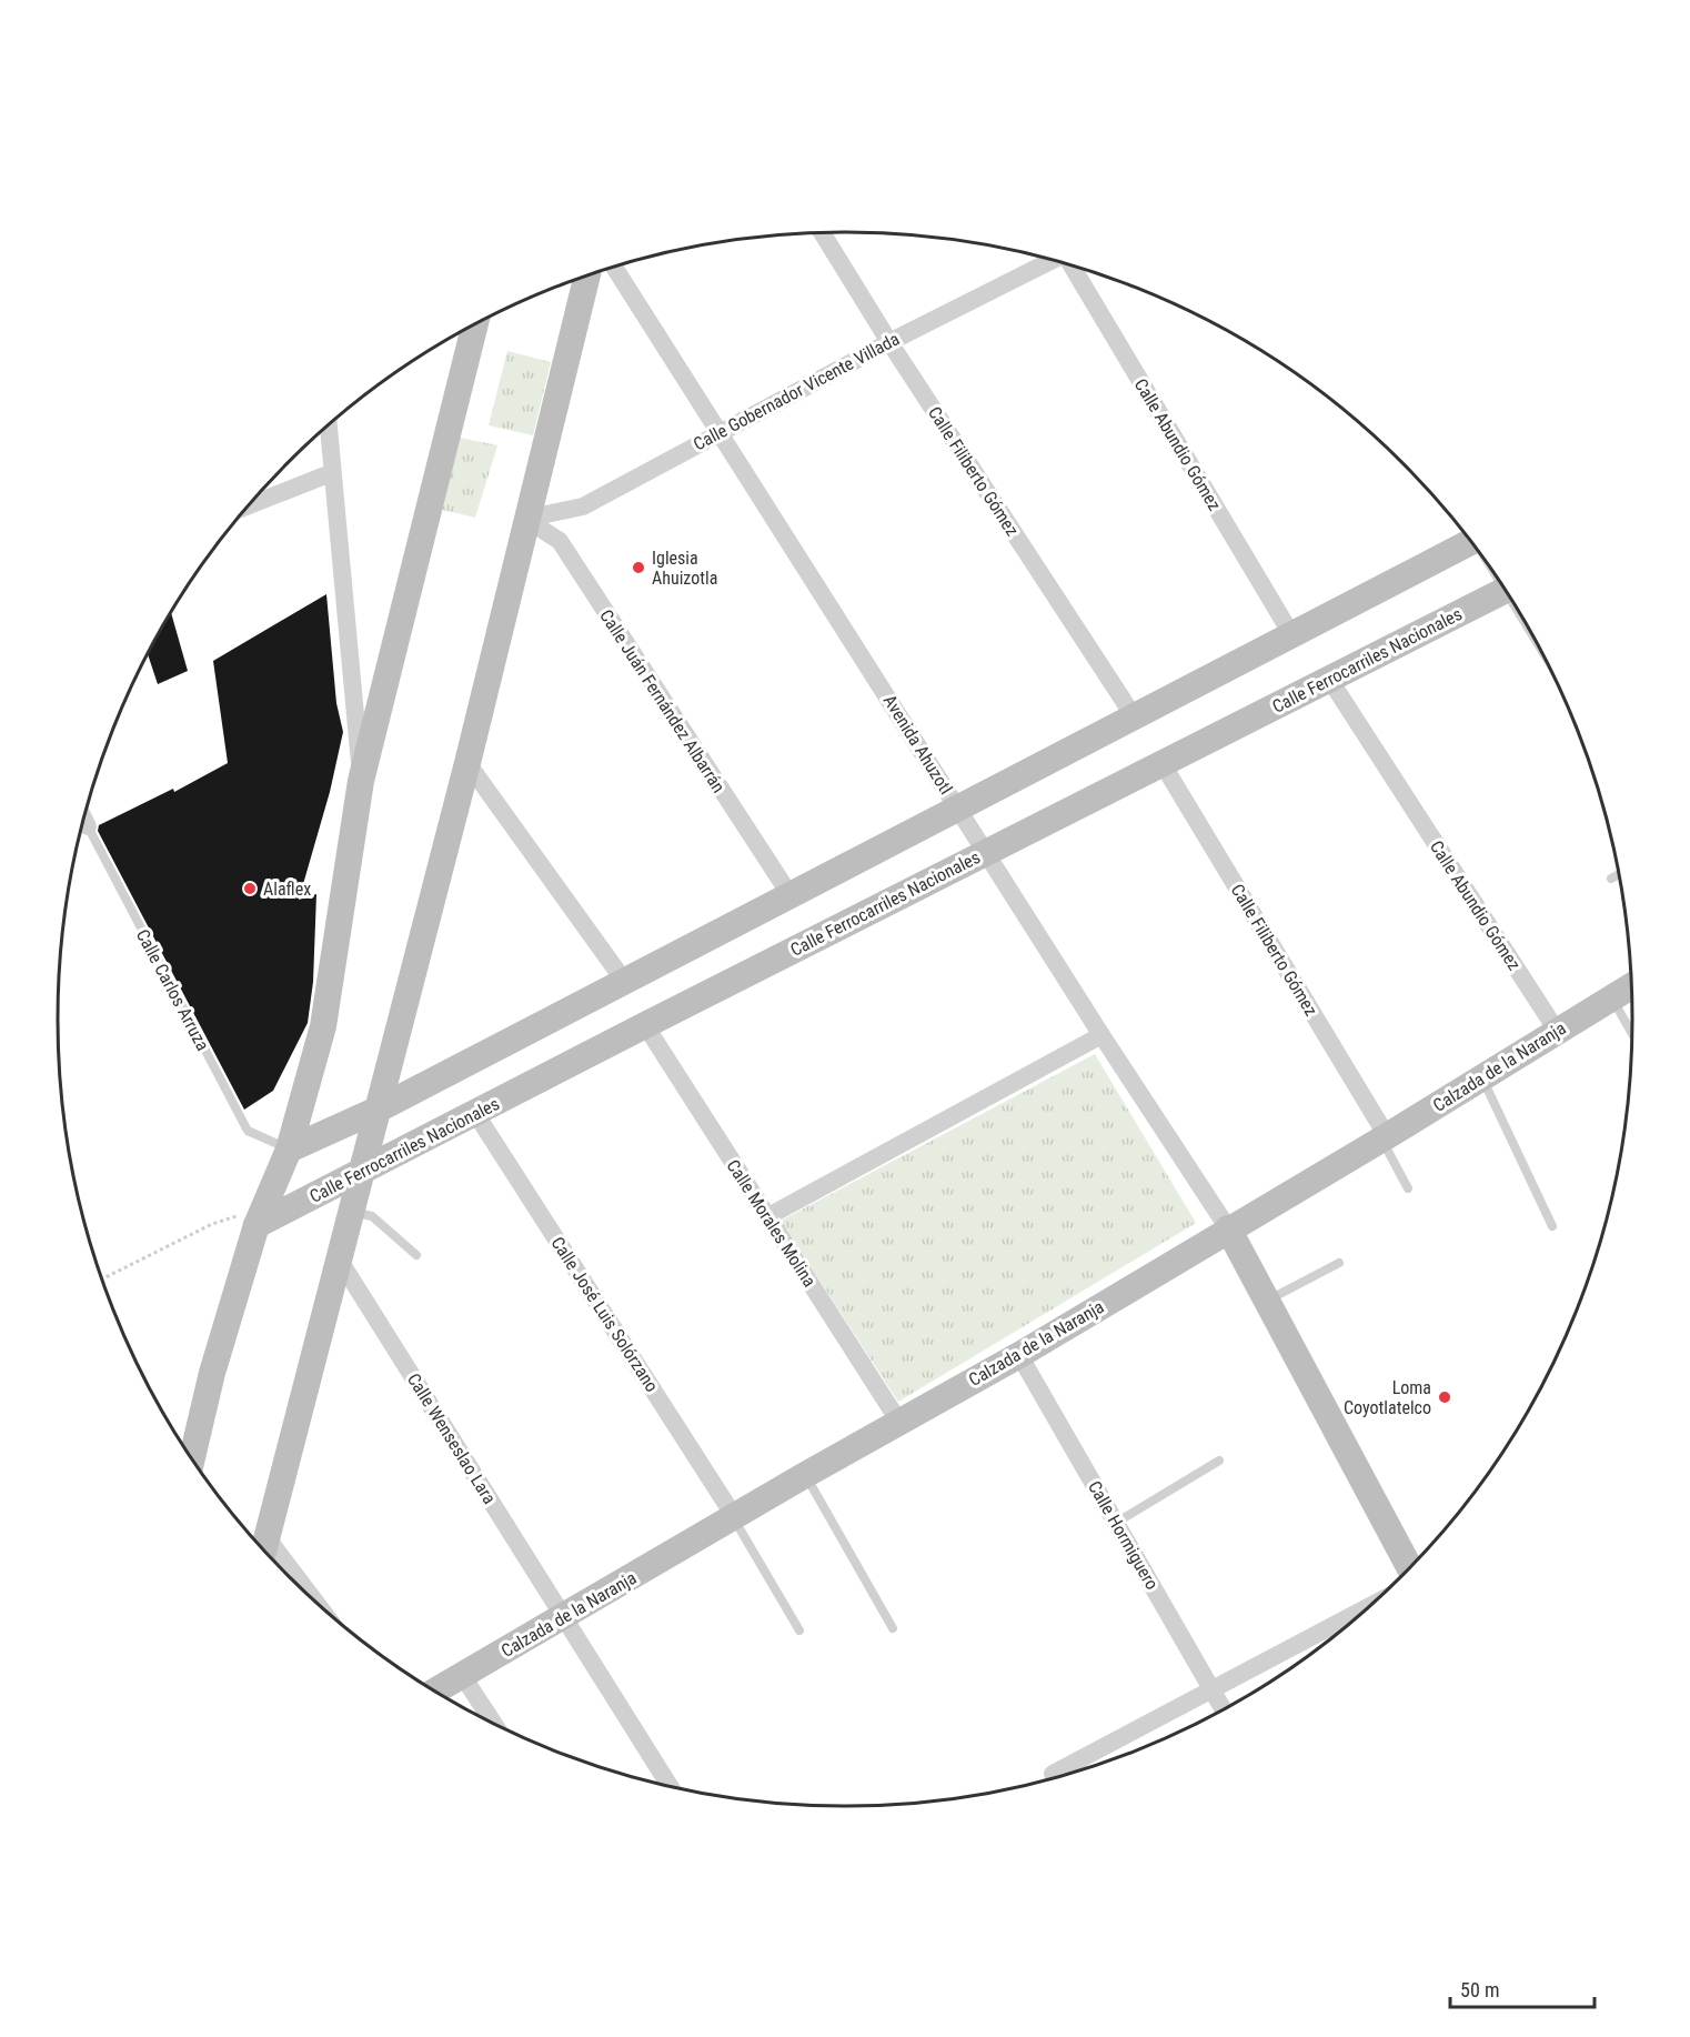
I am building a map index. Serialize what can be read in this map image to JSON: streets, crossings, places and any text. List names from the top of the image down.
{
  "streets": {
    "main road": ["Calle Ferrocarriles Nacionales", "Calzada de la Naranja"],
    "street": [
      "Calle Gobernador Vicente Villada",
      "Calle Abundio Gómez",
      "Calle Filiberto Gómez",
      "Calle Juán Fernández Albarrán",
      "Avenida Ahuzotl",
      "Calle Carlos Arruza",
      "Calle Morales Molina",
      "Calle José Luis Solórzano",
      "Calle Wenseslao Lara",
      "Calle Hormiguero"
    ]
  },
  "crossings": [
    ["Calle Gobernador Vicente Villada", "Calle Filiberto Gómez"],
    ["Calle Gobernador Vicente Villada", "Calle Juán Fernández Albarrán"],
    ["Calle Gobernador Vicente Villada", "Avenida Ahuzotl"],
    ["Calle Abundio Gómez", "Calle Ferrocarriles Nacionales"],
    ["Calle Abundio Gómez", "Calzada de la Naranja"],
    ["Calle Filiberto Gómez", "Calle Ferrocarriles Nacionales"],
    ["Calle Filiberto Gómez", "Calzada de la Naranja"],
    ["Calle Ferrocarriles Nacionales", "Avenida Ahuzotl"],
    ["Calle Ferrocarriles Nacionales", "Calle Morales Molina"],
    ["Calle Ferrocarriles Nacionales", "Calle José Luis Solórzano"],
    ["Avenida Ahuzotl", "Calzada de la Naranja"],
    ["Calzada de la Naranja", "Calle Morales Molina"],
    ["Calzada de la Naranja", "Calle José Luis Solórzano"],
    ["Calzada de la Naranja", "Calle Wenseslao Lara"],
    ["Calzada de la Naranja", "Calle Hormiguero"]
  ],
  "places": ["Iglesia Ahuizotla", "Alaflex", "Loma Coyotlatelco"],
  "scale_bar": "50 m"
}
